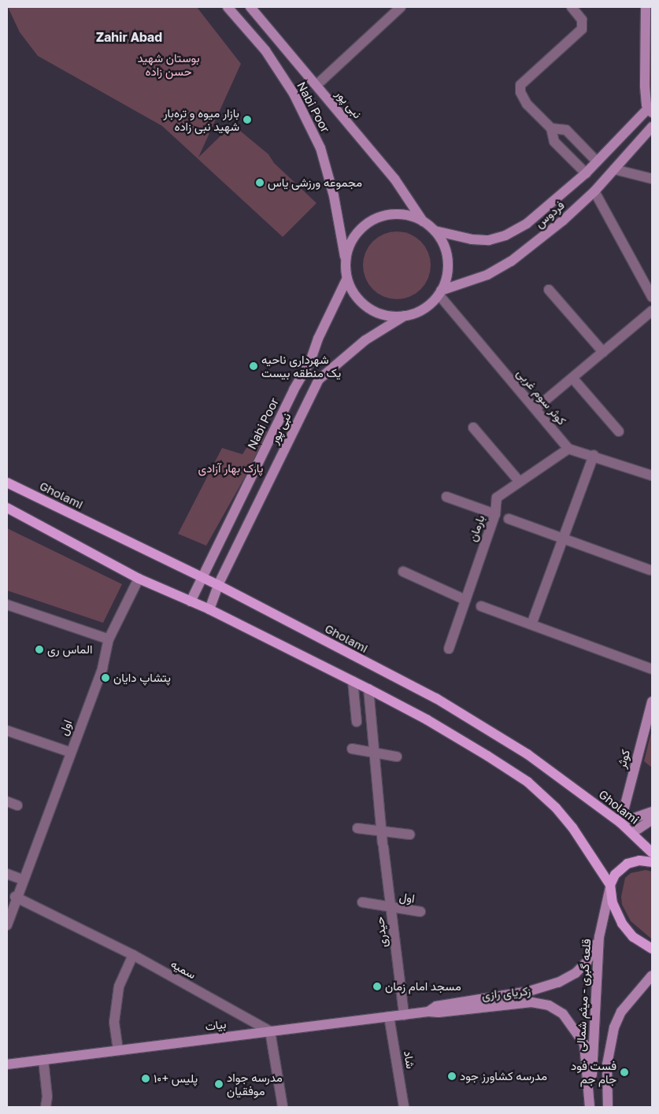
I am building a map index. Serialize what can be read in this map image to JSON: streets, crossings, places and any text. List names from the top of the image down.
{
  "streets": {
    "main road": [
      "نبی پور",
      "Nabi Poor",
      "فردوس",
      "Gholami",
      "کوثر",
      "زکریای رازی",
      "قلعه گبری - میثم شمالی",
      "بیات"
    ],
    "street": [
      "کوثر سوم غربی",
      "بارمان",
      "اول",
      "حیدری",
      "سمیه",
      "شاد"
    ]
  },
  "crossings": [
    ["نبی پور", "Nabi Poor"],
    ["نبی پور", "فردوس"],
    ["نبی پور", "کوثر سوم غربی"],
    ["نبی پور", "Gholami"],
    ["Nabi Poor", "فردوس"],
    ["Nabi Poor", "کوثر سوم غربی"],
    ["Nabi Poor", "Gholami"],
    ["فردوس", "کوثر سوم غربی"],
    ["کوثر سوم غربی", "بارمان"],
    ["Gholami", "کوثر"],
    ["اول", "حیدری"],
    ["اول", "سمیه"],
    ["حیدری", "بیات"],
    ["سمیه", "بیات"],
    ["زکریای رازی", "قلعه گبری - میثم شمالی"],
    ["زکریای رازی", "بیات"],
    ["بیات", "شاد"]
  ],
  "districts": ["Zahir Abad"],
  "parks": ["بوستان شهید حسن زاده", "پارک بهار آزادی"],
  "places": [
    "بازار میوه و تره‌بار شهید نبی زاده",
    "مجموعه ورزشی یاس",
    "شهرداری ناحیه یک منطقه بیست",
    "الماس ری",
    "پتشاپ دایان",
    "مسجد امام زمان",
    "فست فود جام جم",
    "مدرسه کشاورز جود",
    "پلیس +۱۰",
    "مدرسه جواد موفقیان"
  ]
}
